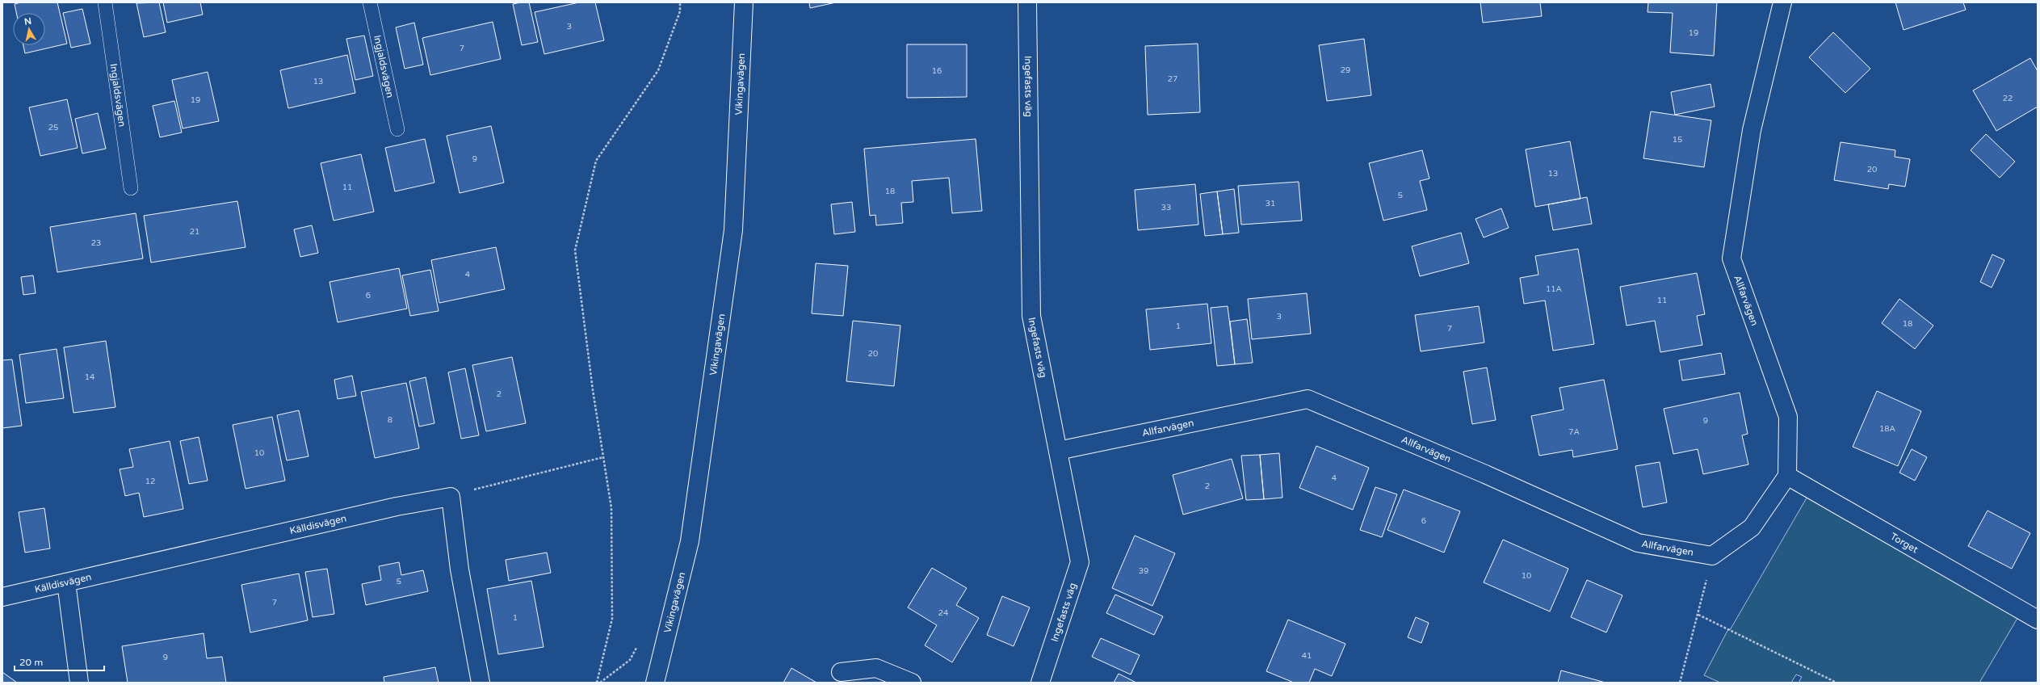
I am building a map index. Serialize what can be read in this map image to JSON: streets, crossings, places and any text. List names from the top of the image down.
{
  "streets": {
    "street": [
      "Vikingavägen",
      "Ingefasts väg",
      "Allfarvägen",
      "Källdisvägen",
      "Torget"
    ],
    "lane": ["Ingjaldsvägen"]
  },
  "crossings": [
    ["Ingefasts väg", "Allfarvägen"],
    ["Allfarvägen", "Torget"]
  ],
  "house_numbers": [
    "3",
    "19",
    "7",
    "29",
    "16",
    "27",
    "13",
    "22",
    "19",
    "25",
    "15",
    "9",
    "20",
    "13",
    "11",
    "18",
    "5",
    "31",
    "33",
    "21",
    "23",
    "4",
    "11A",
    "6",
    "11",
    "3",
    "18",
    "1",
    "7",
    "20",
    "14",
    "2",
    "8",
    "9",
    "18A",
    "7A",
    "10",
    "4",
    "12",
    "2",
    "6",
    "39",
    "10",
    "5",
    "7",
    "24",
    "1",
    "41",
    "9"
  ],
  "scale_bar": "20 m",
  "north": "top"
}
